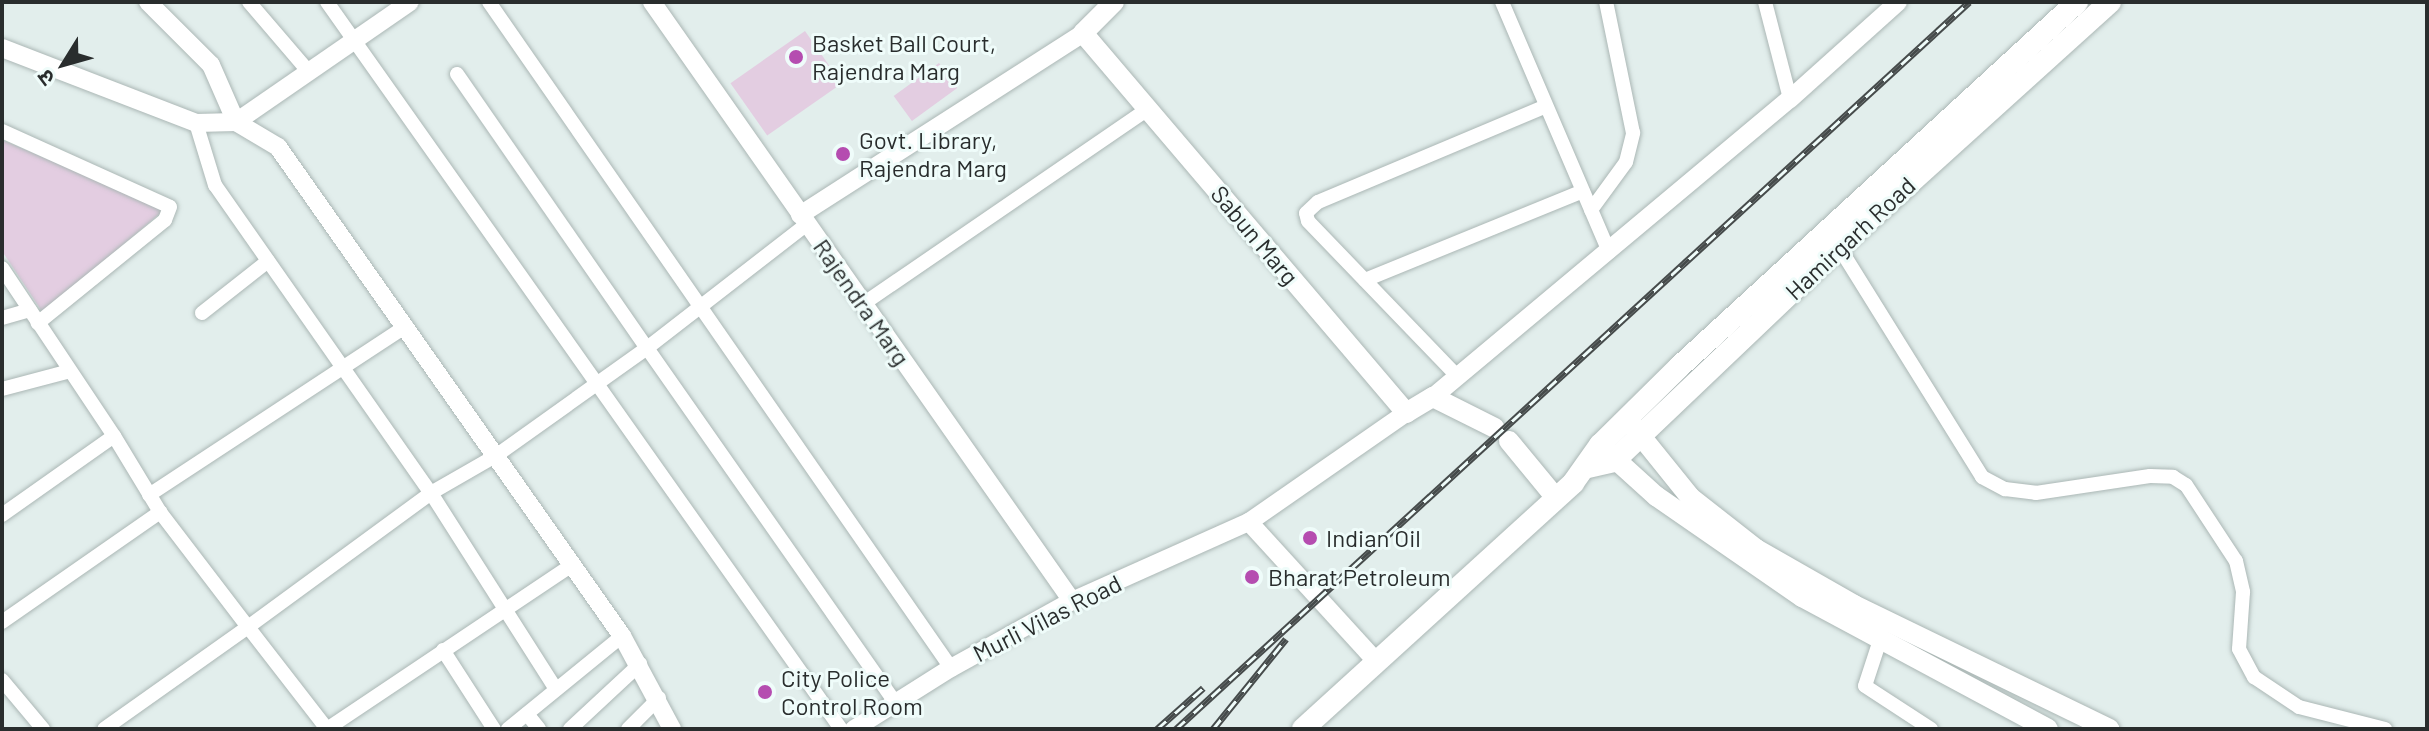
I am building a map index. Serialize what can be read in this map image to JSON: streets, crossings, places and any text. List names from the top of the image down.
{
  "streets": {
    "main road": ["Sabun Marg", "Hamirgarh Road"],
    "street": ["Rajendra Marg", "Murli Vilas Road"]
  },
  "crossings": [
    ["Sabun Marg", "Murli Vilas Road"],
    ["Rajendra Marg", "Murli Vilas Road"]
  ],
  "places": [
    "Basket Ball Court, Rajendra Marg",
    "Govt. Library, Rajendra Marg",
    "Indian Oil",
    "Bharat Petroleum",
    "City Police Control Room"
  ],
  "north": "bottom left"
}
